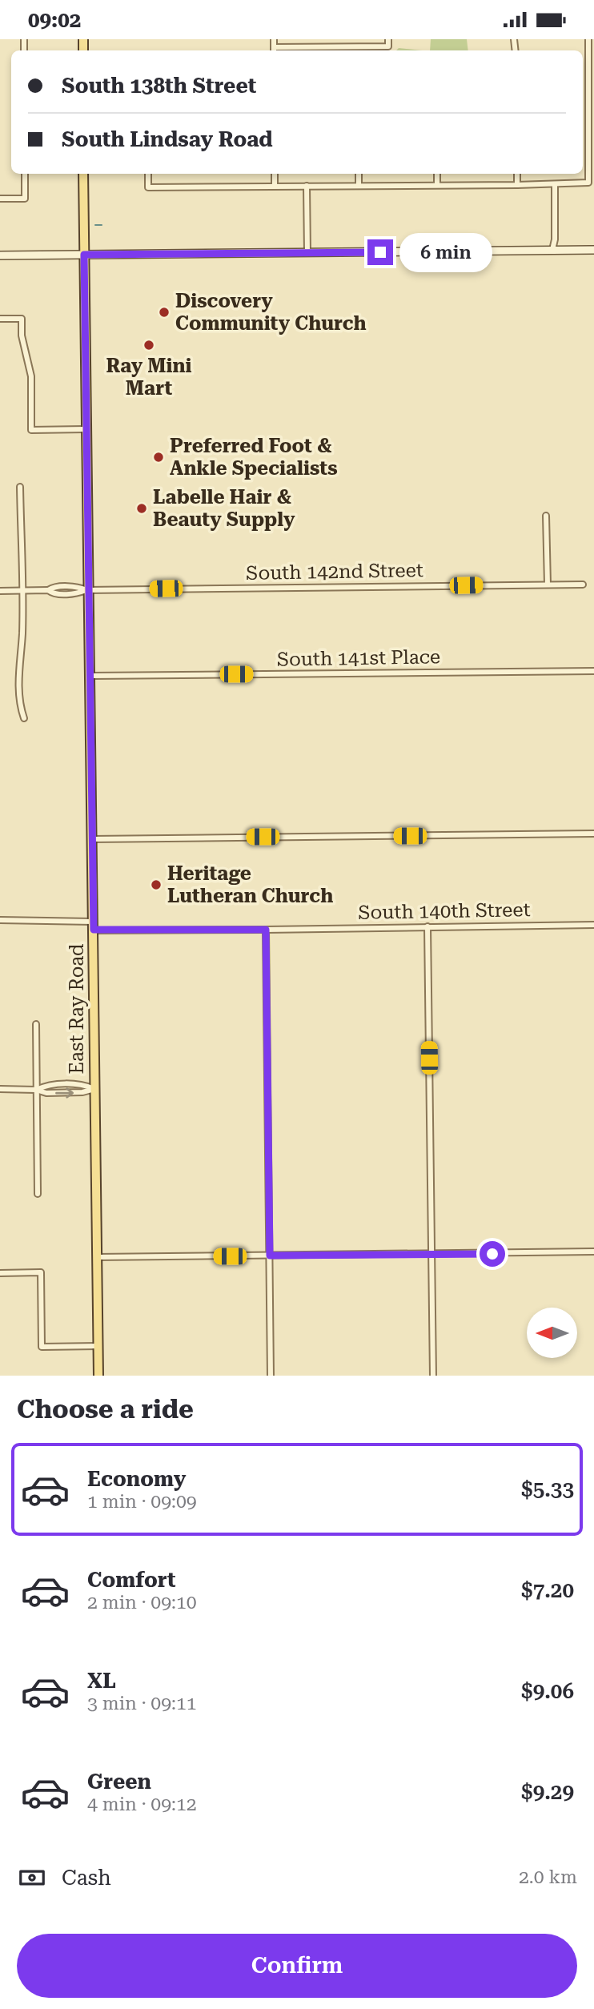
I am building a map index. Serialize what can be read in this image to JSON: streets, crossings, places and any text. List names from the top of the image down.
{
  "streets": {
    "main road": ["East Ray Road"],
    "street": ["South 142nd Street", "South 141st Place", "South 140th Street"]
  },
  "crossings": [
    ["South 142nd Street", "East Ray Road"],
    ["South 141st Place", "East Ray Road"],
    ["South 140th Street", "East Ray Road"]
  ],
  "places": [
    "Discovery Community Church",
    "Ray Mini Mart",
    "Preferred Foot & Ankle Specialists",
    "Labelle Hair & Beauty Supply",
    "Heritage Lutheran Church"
  ],
  "north": "left",
  "page": {
    "status": "09:02",
    "banner": ["South 138th Street", "South Lindsay Road"],
    "bubble": "6 min",
    "heading": "Choose a ride",
    "list": [
      {
        "name": "Economy",
        "note": "1 min · 09:09",
        "value": "$5.33"
      },
      {
        "name": "Comfort",
        "note": "2 min · 09:10",
        "value": "$7.20"
      },
      {
        "name": "XL",
        "note": "3 min · 09:11",
        "value": "$9.06"
      },
      {
        "name": "Green",
        "note": "4 min · 09:12",
        "value": "$9.29"
      }
    ],
    "pay": ["Cash", "2.0 km"],
    "buttons": "Confirm"
  }
}
